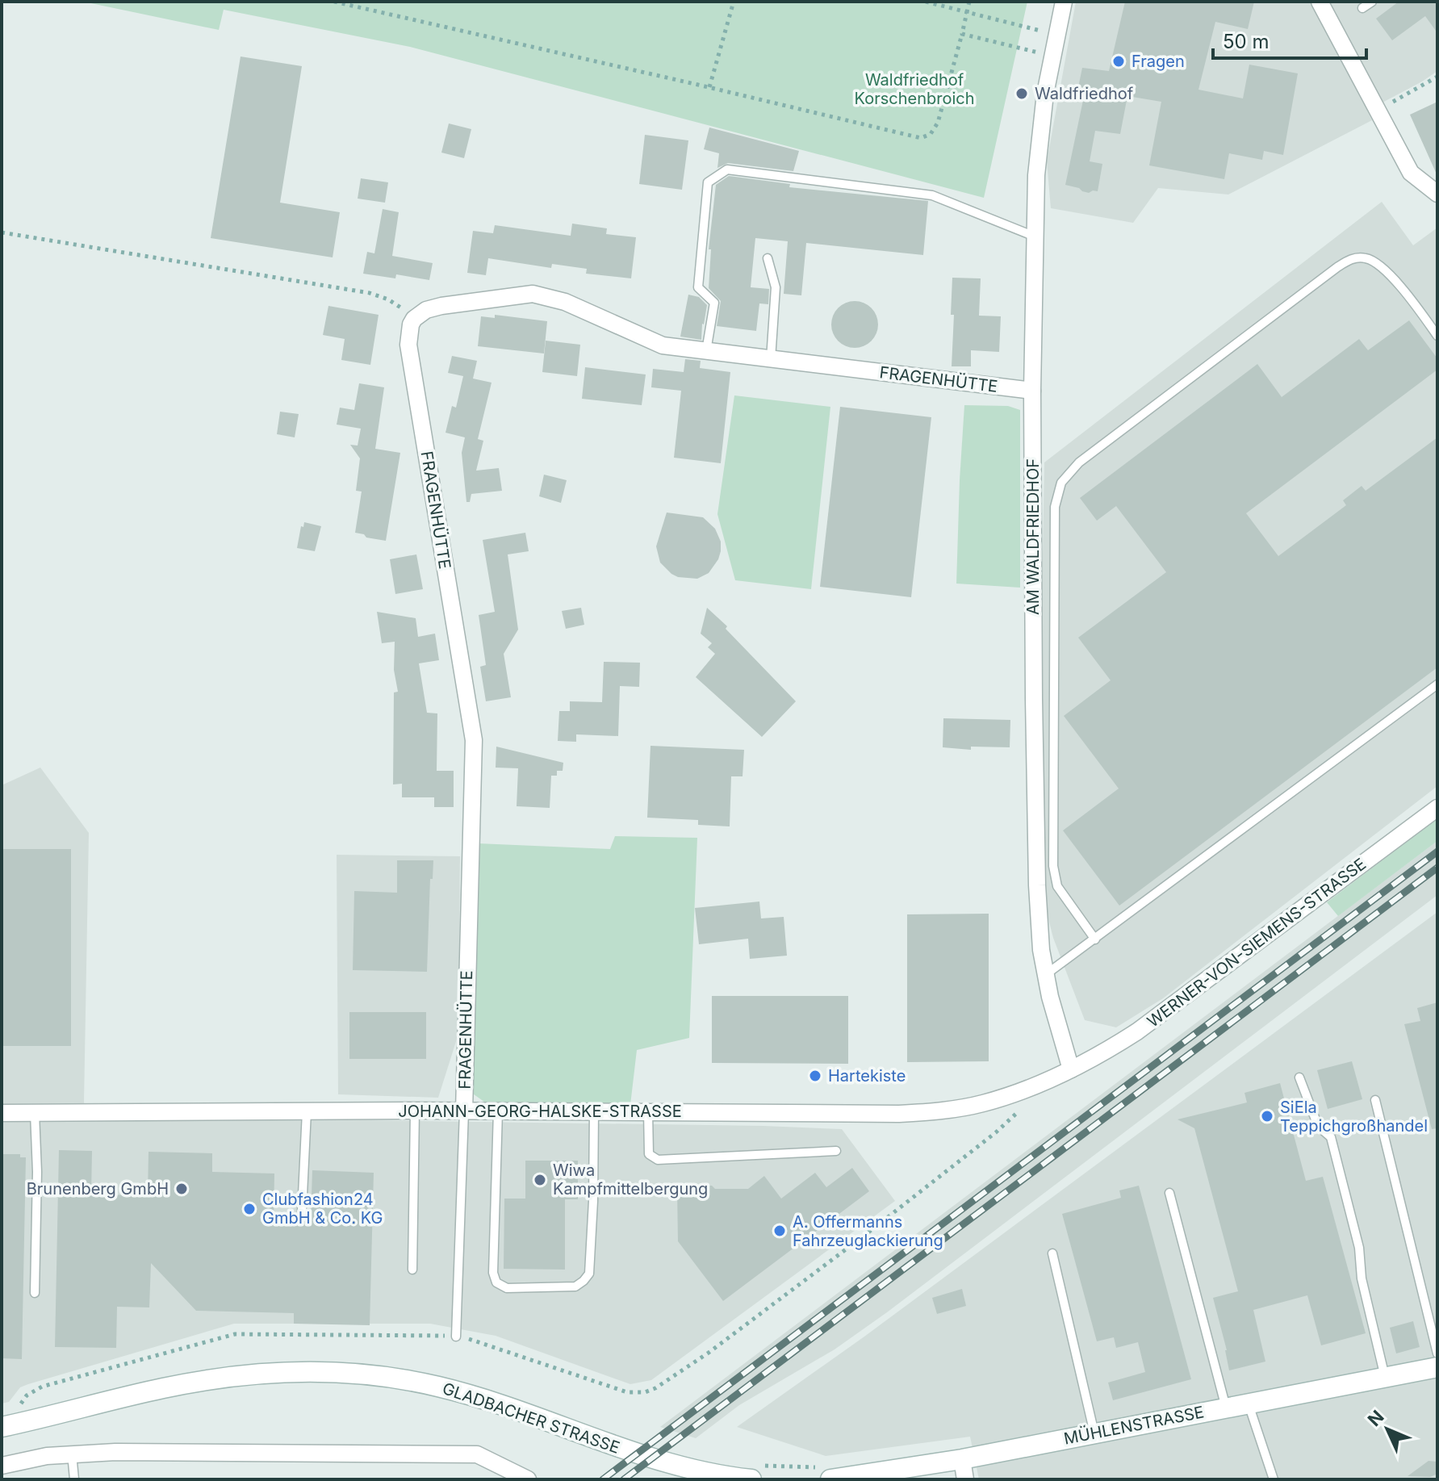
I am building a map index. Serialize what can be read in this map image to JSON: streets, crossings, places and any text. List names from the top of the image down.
{
  "streets": {
    "street": [
      "FRAGENHÜTTE",
      "AM WALDFRIEDHOF",
      "WERNER-VON-SIEMENS-STRASSE",
      "JOHANN-GEORG-HALSKE-STRASSE",
      "GLADBACHER STRASSE",
      "MÜHLENSTRASSE"
    ]
  },
  "crossings": [
    ["FRAGENHÜTTE", "AM WALDFRIEDHOF"],
    ["FRAGENHÜTTE", "JOHANN-GEORG-HALSKE-STRASSE"],
    ["AM WALDFRIEDHOF", "WERNER-VON-SIEMENS-STRASSE"],
    ["AM WALDFRIEDHOF", "JOHANN-GEORG-HALSKE-STRASSE"],
    ["WERNER-VON-SIEMENS-STRASSE", "JOHANN-GEORG-HALSKE-STRASSE"]
  ],
  "parks": ["Waldfriedhof Korschenbroich"],
  "places": [
    "Fragen",
    "Waldfriedhof",
    "Hartekiste",
    "SiEla Teppichgroßhandel",
    "Wiwa Kampfmittelbergung",
    "Brunenberg GmbH",
    "Clubfashion24 GmbH & Co. KG",
    "A. Offermanns Fahrzeuglackierung"
  ],
  "scale_bar": "50 m",
  "north": "top left"
}
